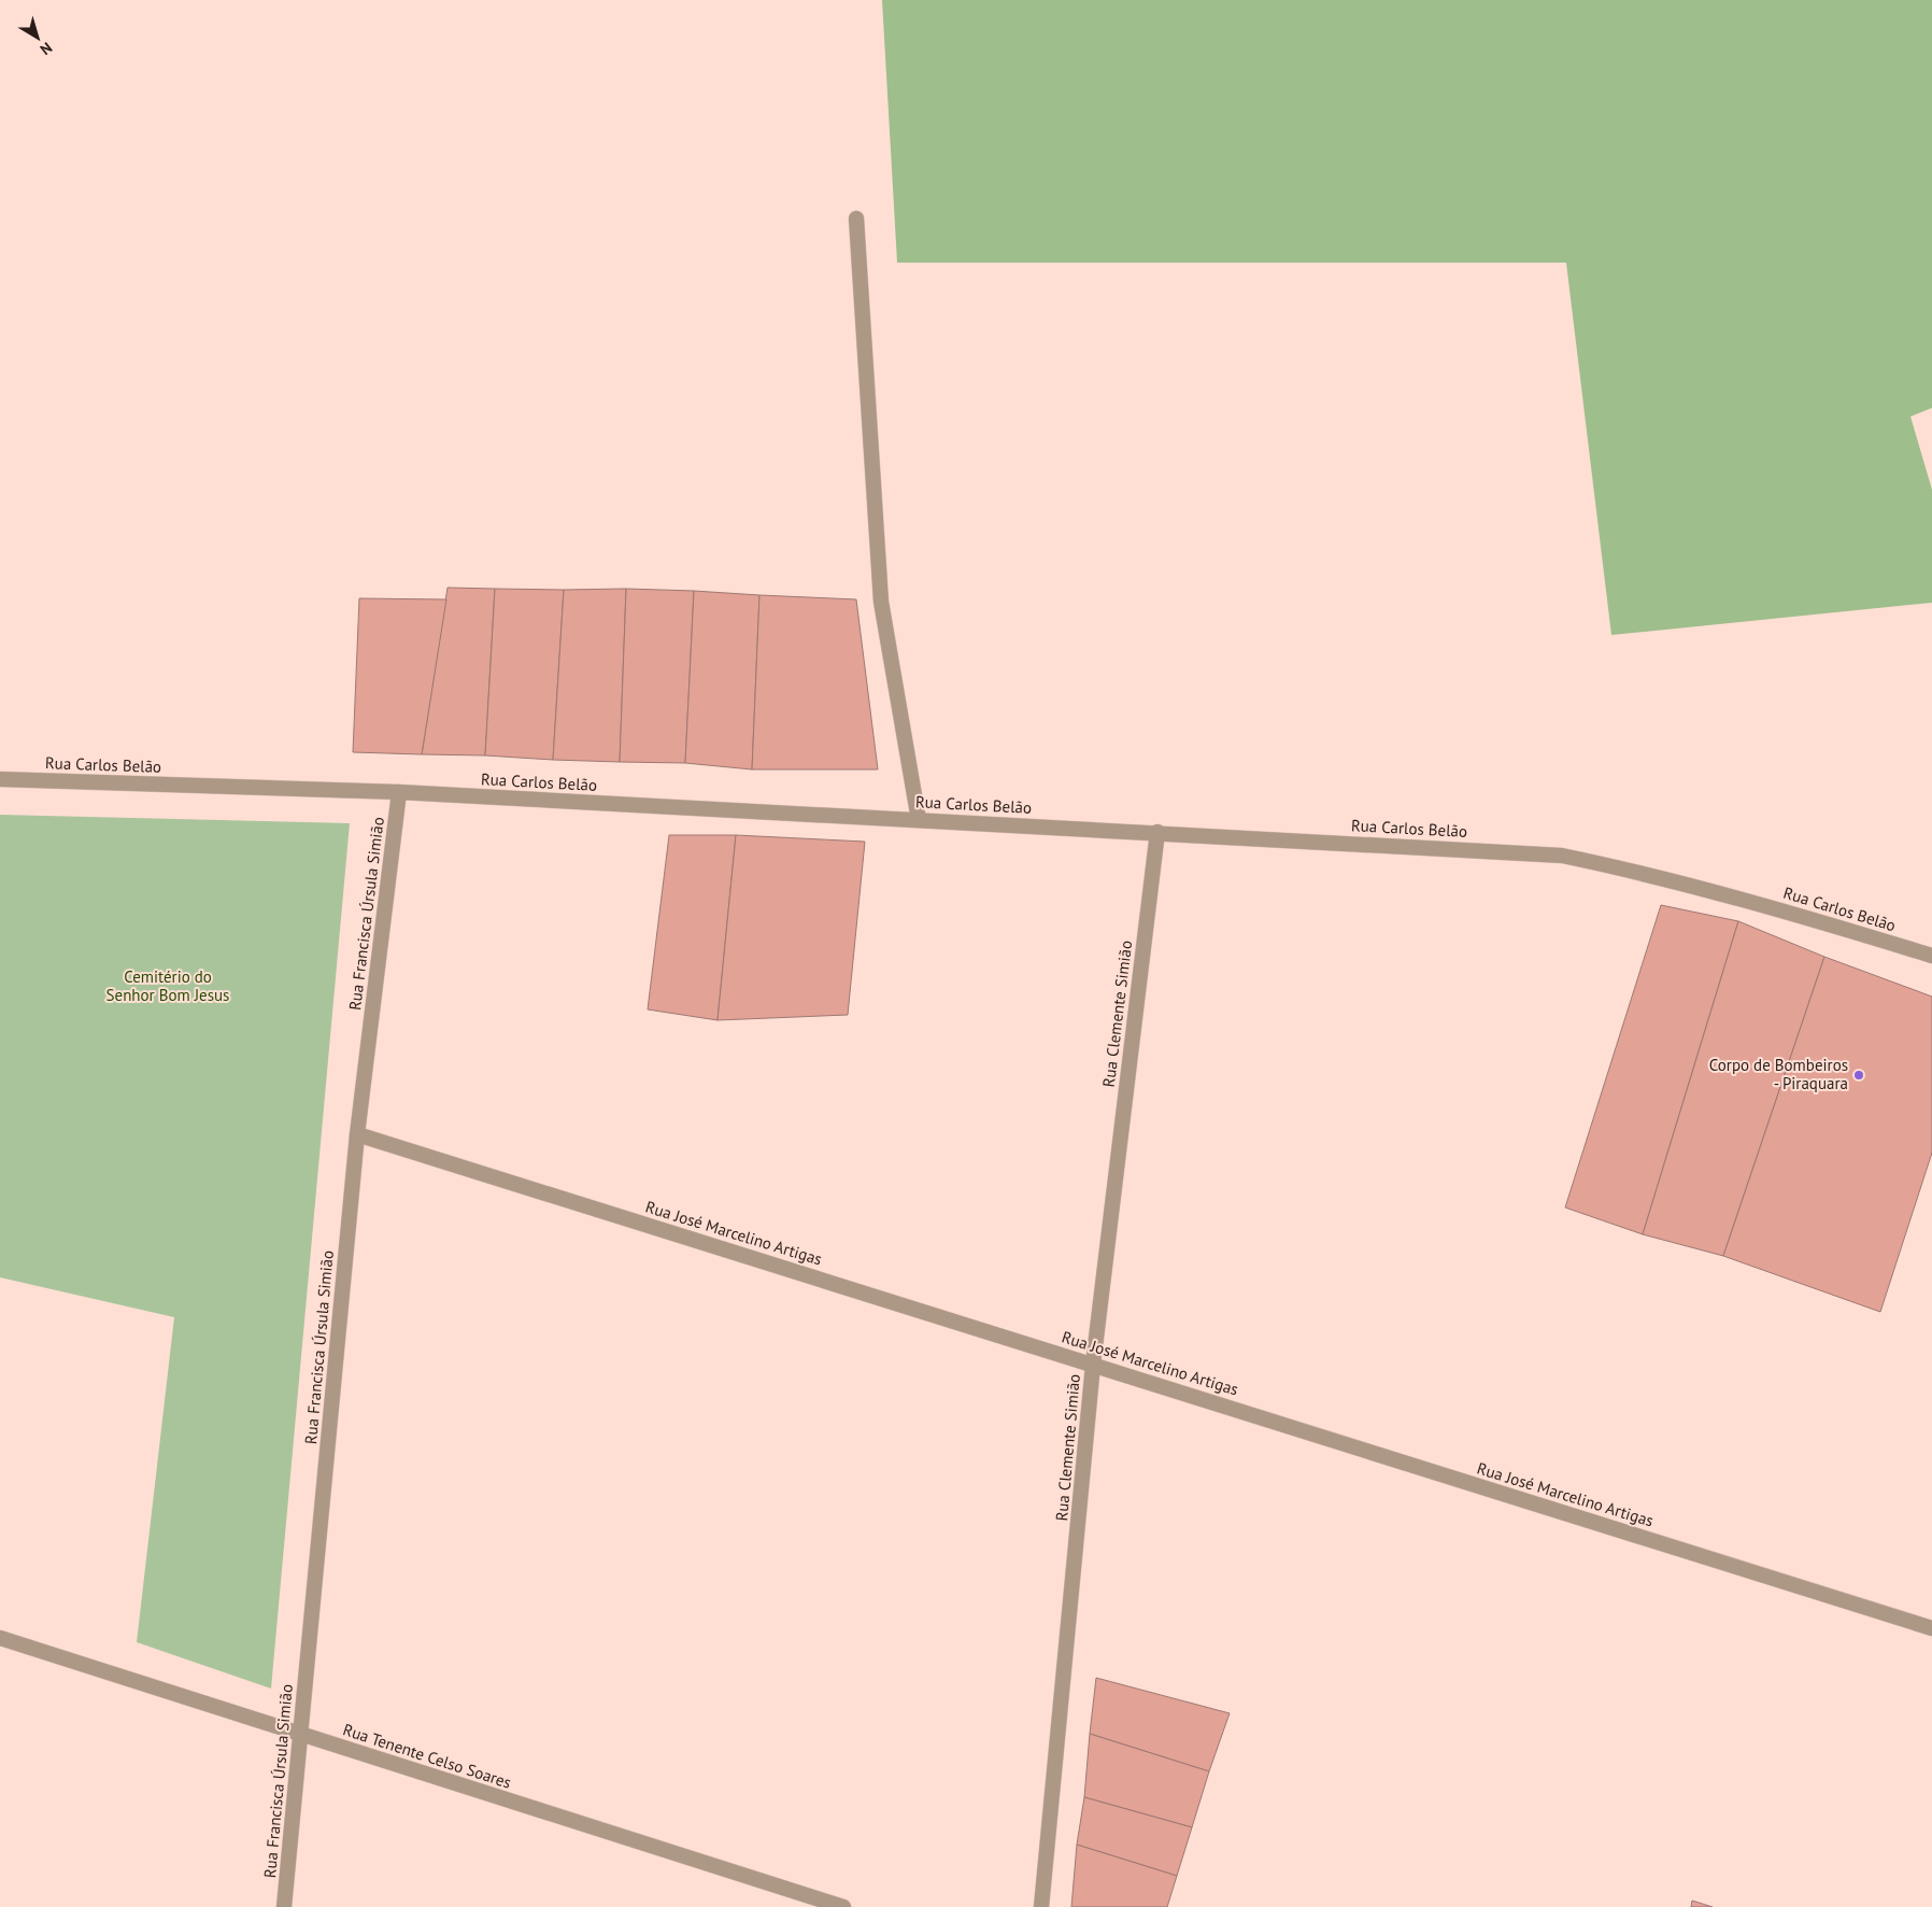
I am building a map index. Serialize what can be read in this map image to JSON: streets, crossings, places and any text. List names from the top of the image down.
{
  "streets": {
    "street": [
      "Rua Carlos Belão",
      "Rua Francisca Úrsula Simião",
      "Rua Clemente Simião",
      "Rua José Marcelino Artigas",
      "Rua Tenente Celso Soares"
    ]
  },
  "crossings": [
    ["Rua Carlos Belão", "Rua Francisca Úrsula Simião"],
    ["Rua Carlos Belão", "Rua Clemente Simião"],
    ["Rua Francisca Úrsula Simião", "Rua José Marcelino Artigas"],
    ["Rua Francisca Úrsula Simião", "Rua Tenente Celso Soares"],
    ["Rua Clemente Simião", "Rua José Marcelino Artigas"]
  ],
  "parks": ["Cemitério do Senhor Bom Jesus"],
  "places": ["Corpo de Bombeiros - Piraquara"],
  "north": "bottom right"
}
